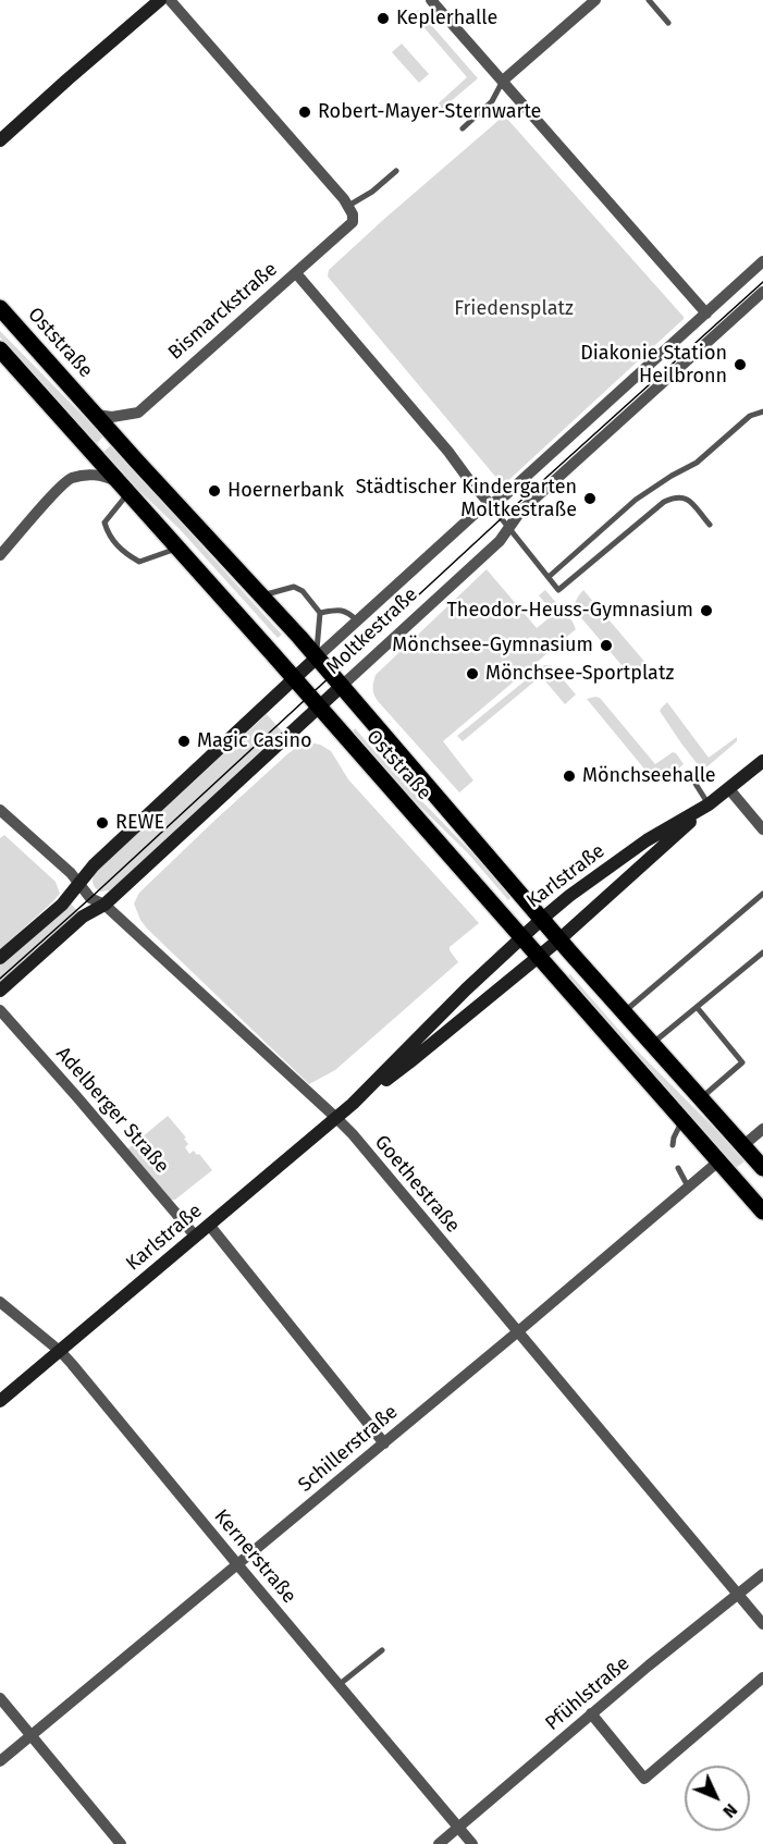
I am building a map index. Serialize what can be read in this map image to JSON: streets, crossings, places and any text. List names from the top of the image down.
{
  "streets": {
    "main road": ["Oststraße"],
    "street": [
      "Bismarckstraße",
      "Moltkestraße",
      "Karlstraße",
      "Adelberger Straße",
      "Goethestraße",
      "Schillerstraße",
      "Kernerstraße",
      "Pfühlstraße"
    ]
  },
  "crossings": [
    ["Bismarckstraße", "Oststraße"],
    ["Oststraße", "Moltkestraße"],
    ["Oststraße", "Karlstraße"],
    ["Oststraße", "Schillerstraße"],
    ["Moltkestraße", "Goethestraße"],
    ["Karlstraße", "Adelberger Straße"],
    ["Karlstraße", "Goethestraße"],
    ["Karlstraße", "Kernerstraße"],
    ["Goethestraße", "Schillerstraße"],
    ["Goethestraße", "Pfühlstraße"],
    ["Schillerstraße", "Kernerstraße"],
    ["Kernerstraße", "Pfühlstraße"]
  ],
  "parks": ["Friedensplatz"],
  "places": [
    "Keplerhalle",
    "Robert-Mayer-Sternwarte",
    "Diakonie Station Heilbronn",
    "Hoernerbank",
    "Städtischer Kindergarten Moltkestraße",
    "Theodor-Heuss-Gymnasium",
    "Mönchsee-Gymnasium",
    "Mönchsee-Sportplatz",
    "Magic Casino",
    "Mönchseehalle",
    "REWE"
  ],
  "north": "bottom right"
}
